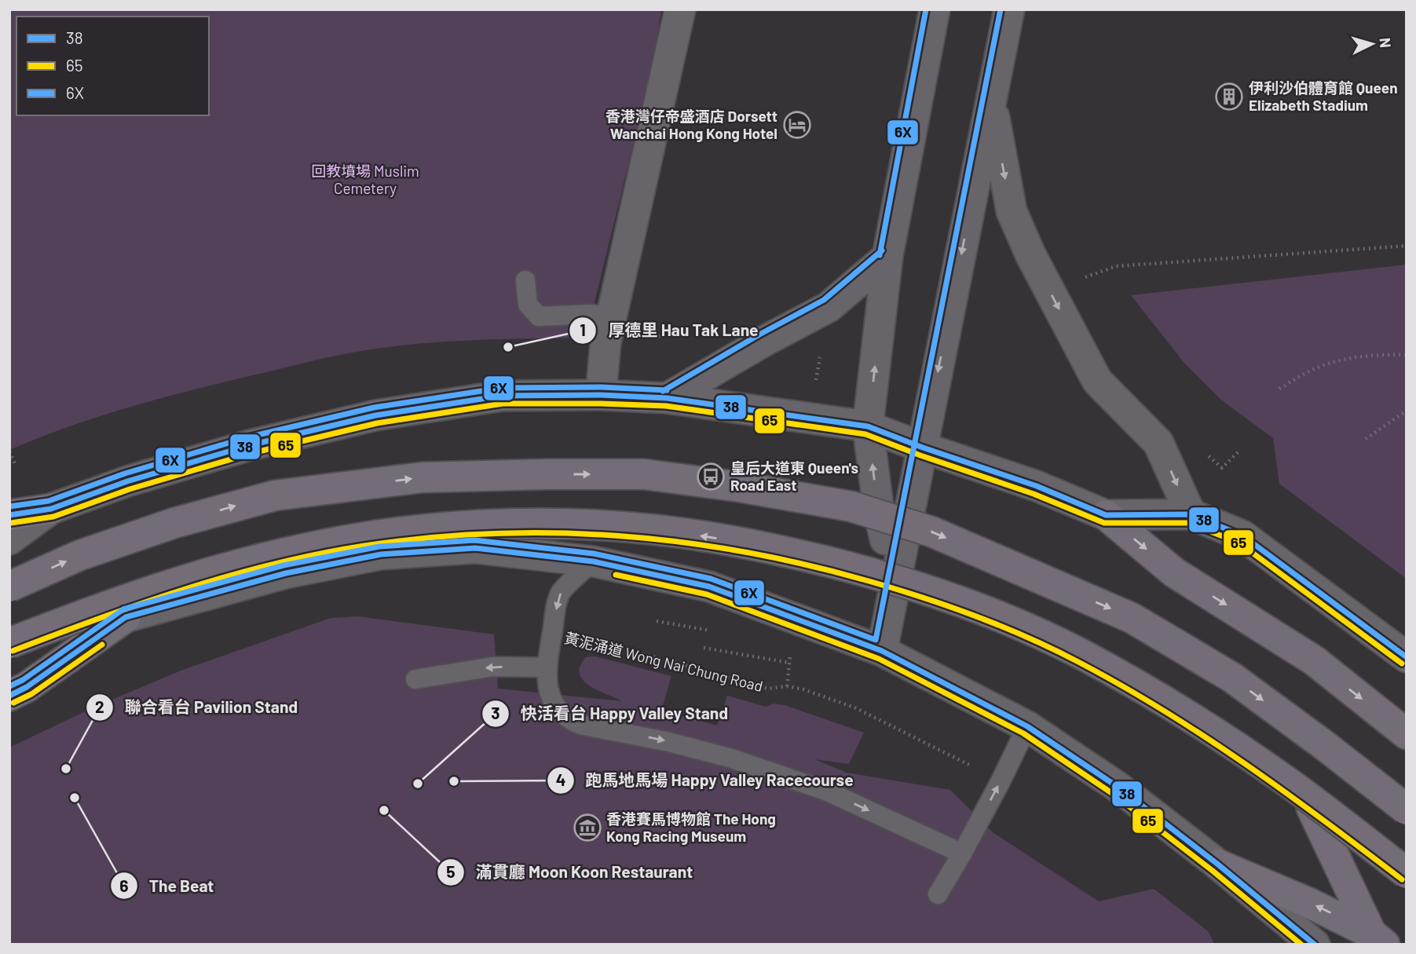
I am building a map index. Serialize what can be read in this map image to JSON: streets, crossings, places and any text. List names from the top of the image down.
{
  "streets": {
    "path": ["黃泥涌道 Wong Nai Chung Road"]
  },
  "parks": ["回教墳場 Muslim Cemetery"],
  "places": {
    "building": ["伊利沙伯體育館 Queen Elizabeth Stadium"],
    "hotel": ["香港灣仔帝盛酒店 Dorsett Wanchai Hong Kong Hotel"],
    "other": [
      "厚德里 Hau Tak Lane",
      "聯合看台 Pavilion Stand",
      "跑馬地馬場 Happy Valley Racecourse",
      "快活看台 Happy Valley Stand",
      "The Beat",
      "滿貫廳 Moon Koon Restaurant"
    ],
    "bus stop": ["皇后大道東 Queen's Road East"],
    "museum": ["香港賽馬博物館 The Hong Kong Racing Museum"]
  },
  "lines": ["transit line 6X", "transit line 38", "transit line 65"],
  "legend": ["38", "65", "6X"],
  "north": "right"
}
